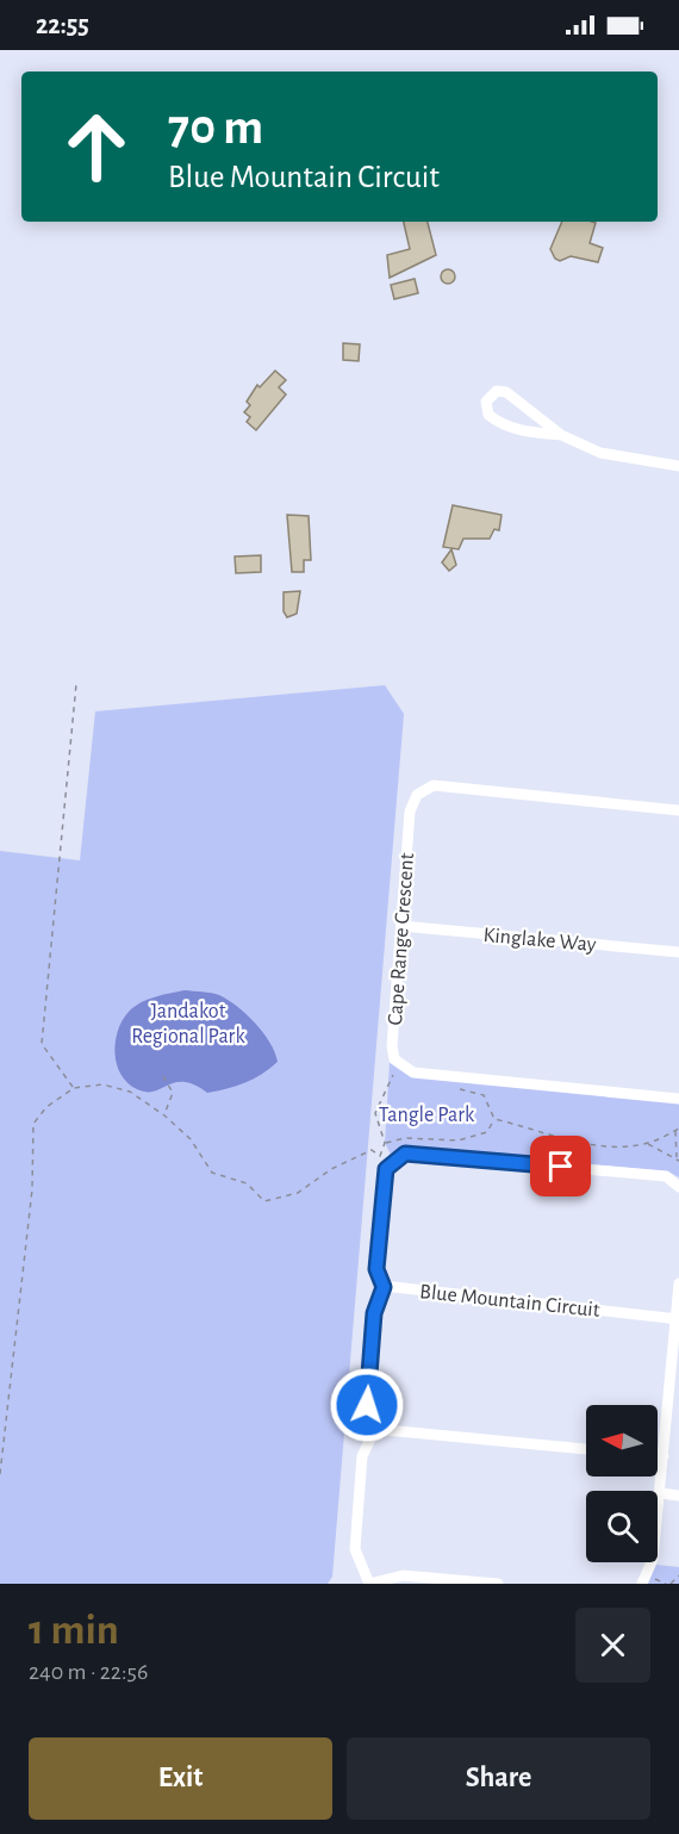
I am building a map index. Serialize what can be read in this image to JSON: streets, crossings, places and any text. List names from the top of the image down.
{
  "streets": {
    "street": ["Cape Range Crescent", "Kinglake Way", "Blue Mountain Circuit"]
  },
  "crossings": [
    ["Cape Range Crescent", "Kinglake Way"]
  ],
  "parks": ["Jandakot Regional Park", "Tangle Park"],
  "north": "left",
  "page": {
    "status": "22:55",
    "turn": ["70 m", "Blue Mountain Circuit"],
    "heading": ["1 min", "240 m · 22:56"],
    "buttons": ["Exit", "Share"]
  }
}
